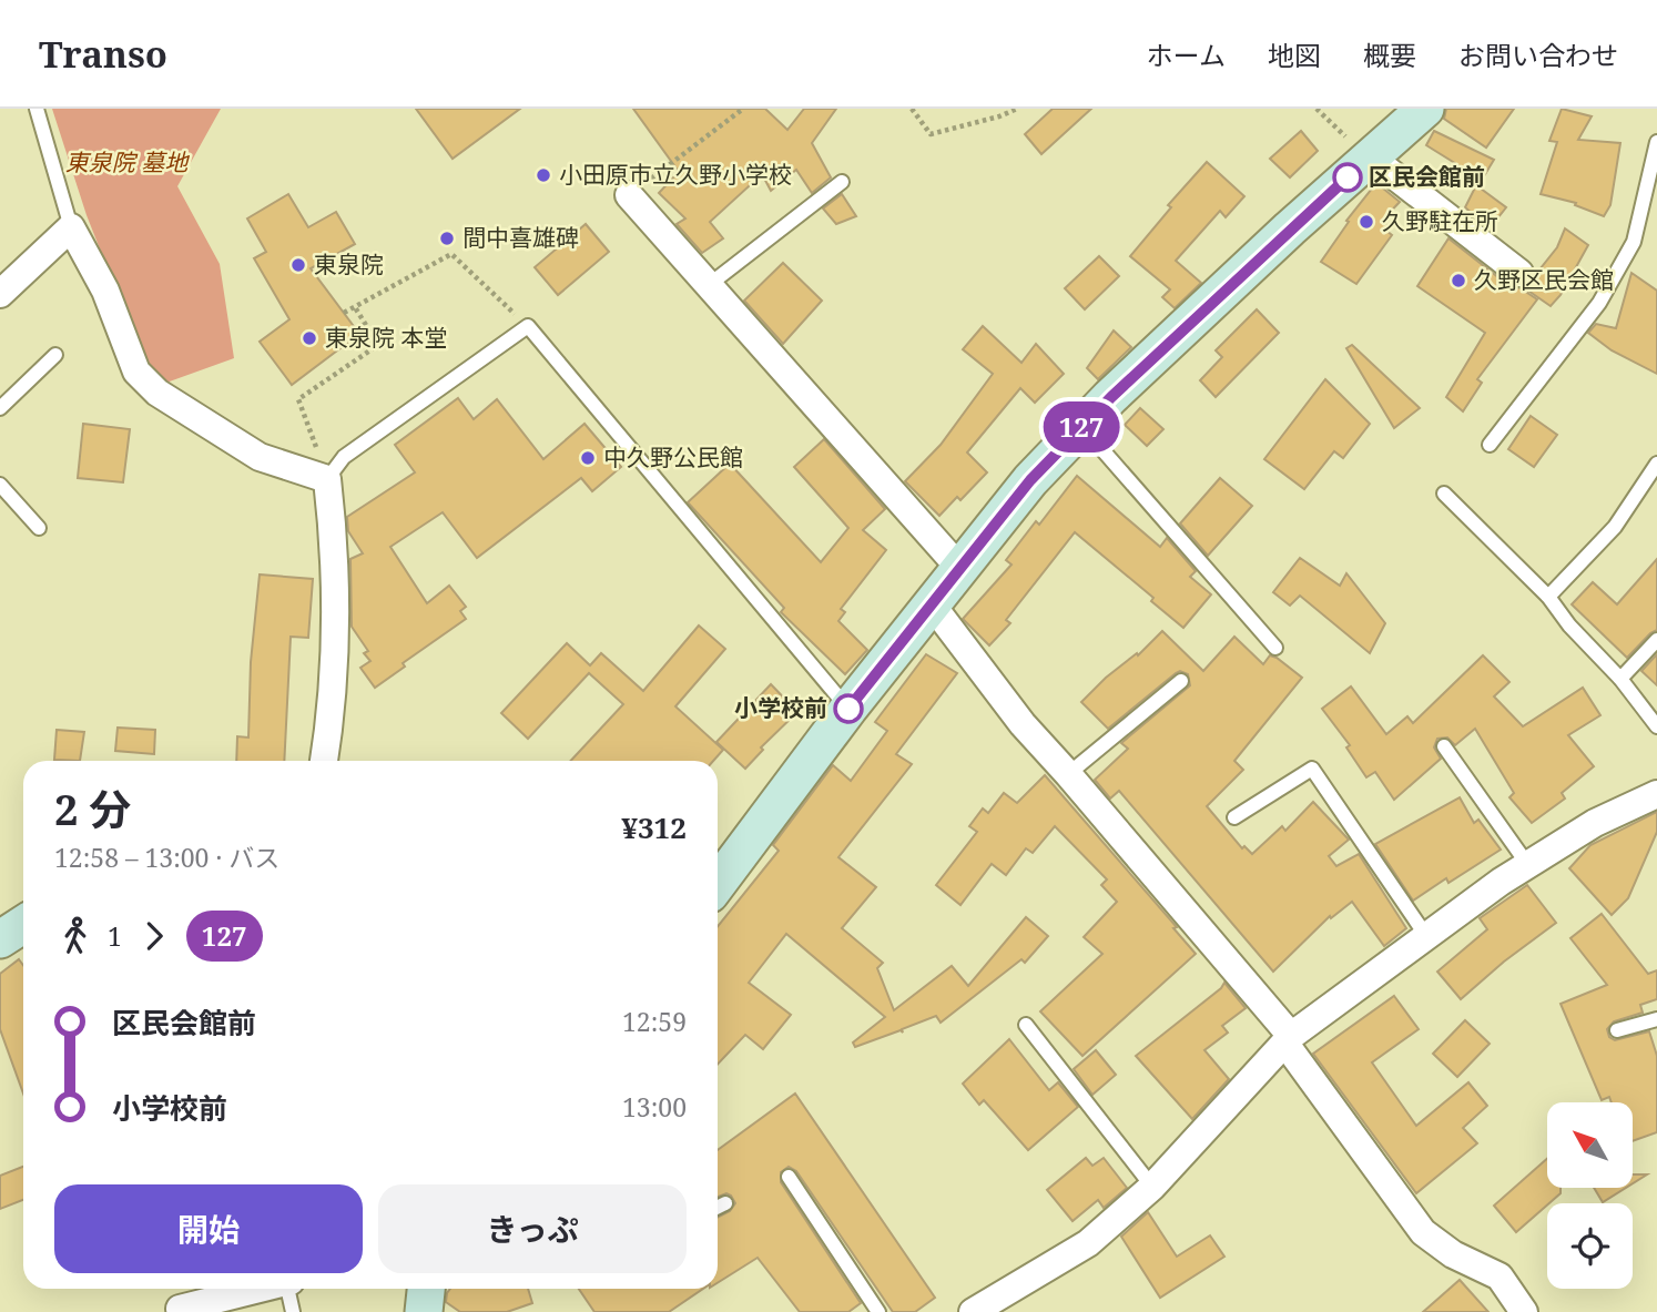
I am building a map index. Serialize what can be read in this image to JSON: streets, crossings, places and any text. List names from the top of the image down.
{
  "parks": ["東泉院 墓地"],
  "places": [
    "小田原市立久野小学校",
    "区民会館前",
    "久野駐在所",
    "間中喜雄碑",
    "東泉院",
    "久野区民会館",
    "東泉院 本堂",
    "中久野公民館",
    "小学校前"
  ],
  "lines": ["bus line 127"],
  "north": "top left",
  "page": {
    "header": "Transo",
    "nav": [
      "ホーム",
      "地図",
      "概要",
      "お問い合わせ"
    ],
    "on_map": "127",
    "heading": ["2 分", "12:58 – 13:00 · バス", "¥312"],
    "legs": ["1", "127"],
    "list": [
      {
        "name": "区民会館前",
        "value": "12:59"
      },
      {
        "name": "小学校前",
        "value": "13:00"
      }
    ],
    "buttons": ["開始", "きっぷ"]
  }
}
